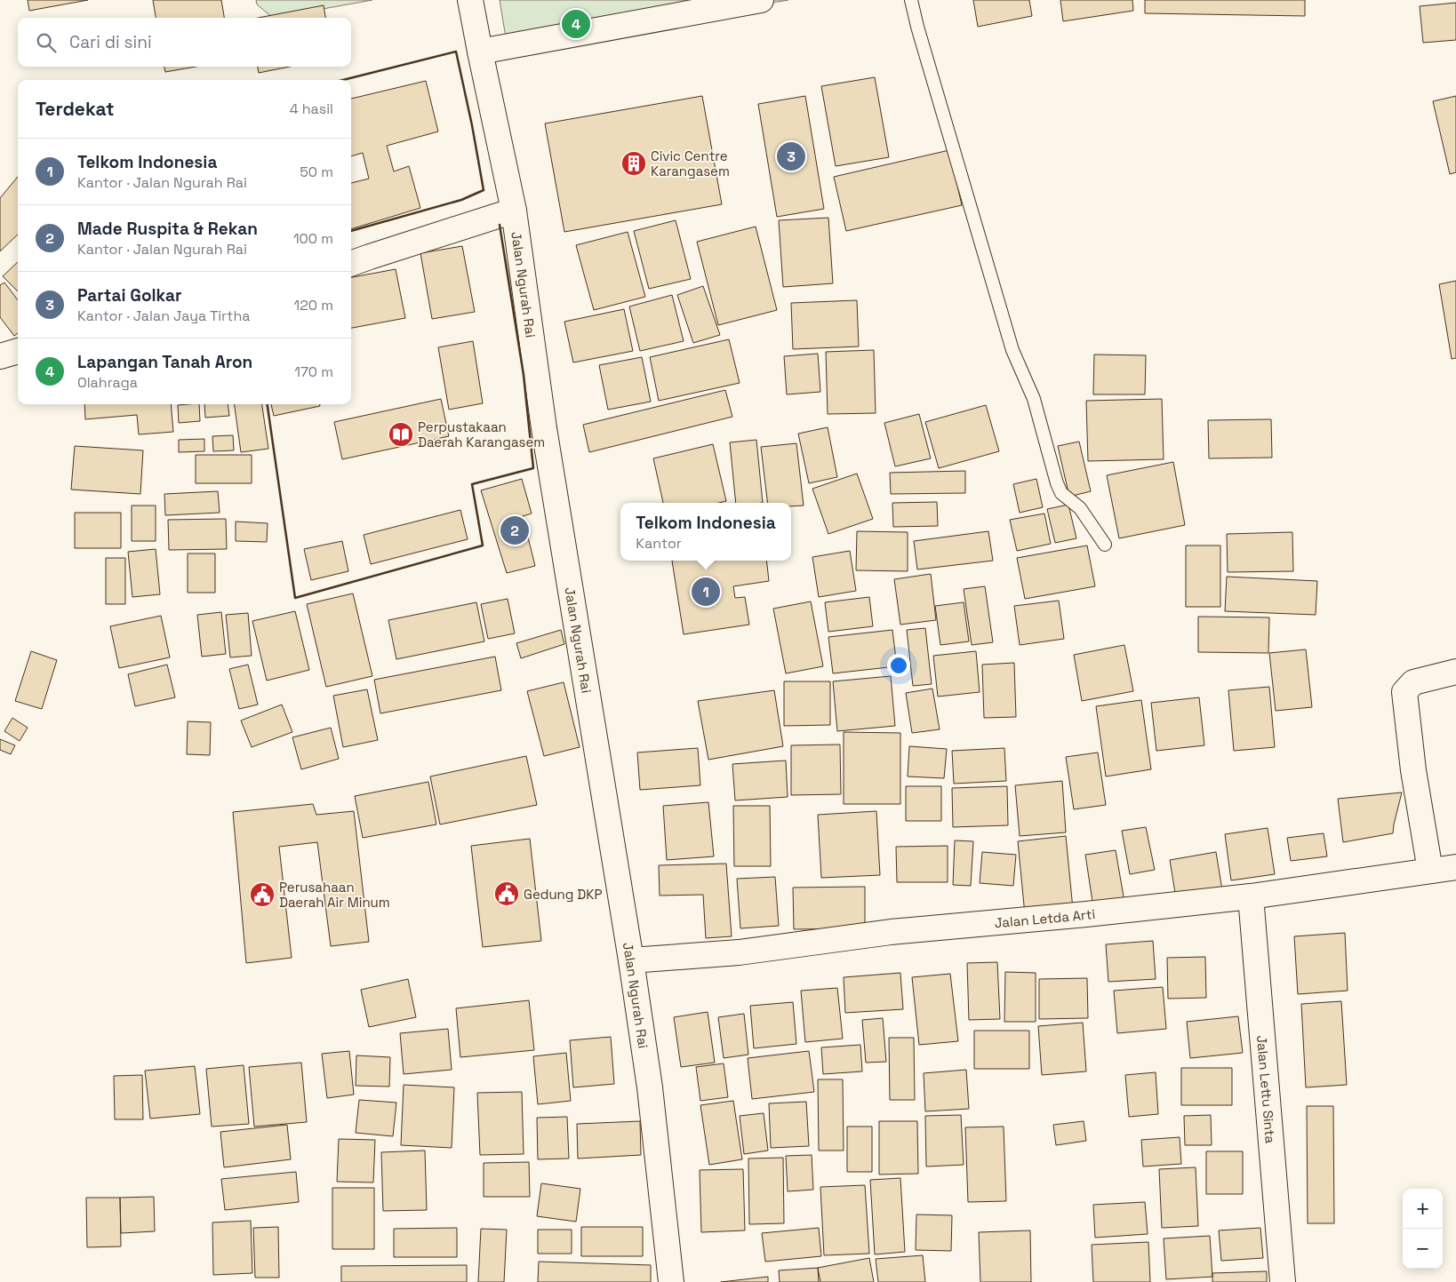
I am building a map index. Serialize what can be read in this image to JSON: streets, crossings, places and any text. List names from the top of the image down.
{
  "streets": {
    "street": ["Jalan Ngurah Rai", "Jalan Letda Arti", "Jalan Lettu Sinta"]
  },
  "crossings": [
    ["Jalan Ngurah Rai", "Jalan Letda Arti"],
    ["Jalan Letda Arti", "Jalan Lettu Sinta"]
  ],
  "places": {
    "building": ["Civic Centre Karangasem"],
    "library": ["Perpustakaan Daerah Karangasem"],
    "public building": ["Gedung DKP", "Perusahaan Daerah Air Minum"]
  },
  "page": {
    "pins": [
      "4",
      "3",
      "2",
      "1"
    ],
    "search": "Cari di sini",
    "heading": ["Terdekat", "4 hasil"],
    "list": [
      {
        "mark": "1",
        "name": "Telkom Indonesia",
        "note": "Kantor · Jalan Ngurah Rai",
        "value": "50 m"
      },
      {
        "mark": "2",
        "name": "Made Ruspita & Rekan",
        "note": "Kantor · Jalan Ngurah Rai",
        "value": "100 m"
      },
      {
        "mark": "3",
        "name": "Partai Golkar",
        "note": "Kantor · Jalan Jaya Tirtha",
        "value": "120 m"
      },
      {
        "mark": "4",
        "name": "Lapangan Tanah Aron",
        "note": "Olahraga",
        "value": "170 m"
      }
    ],
    "popup": ["Telkom Indonesia", "Kantor"],
    "map_buttons": ["+", "−"]
  }
}
